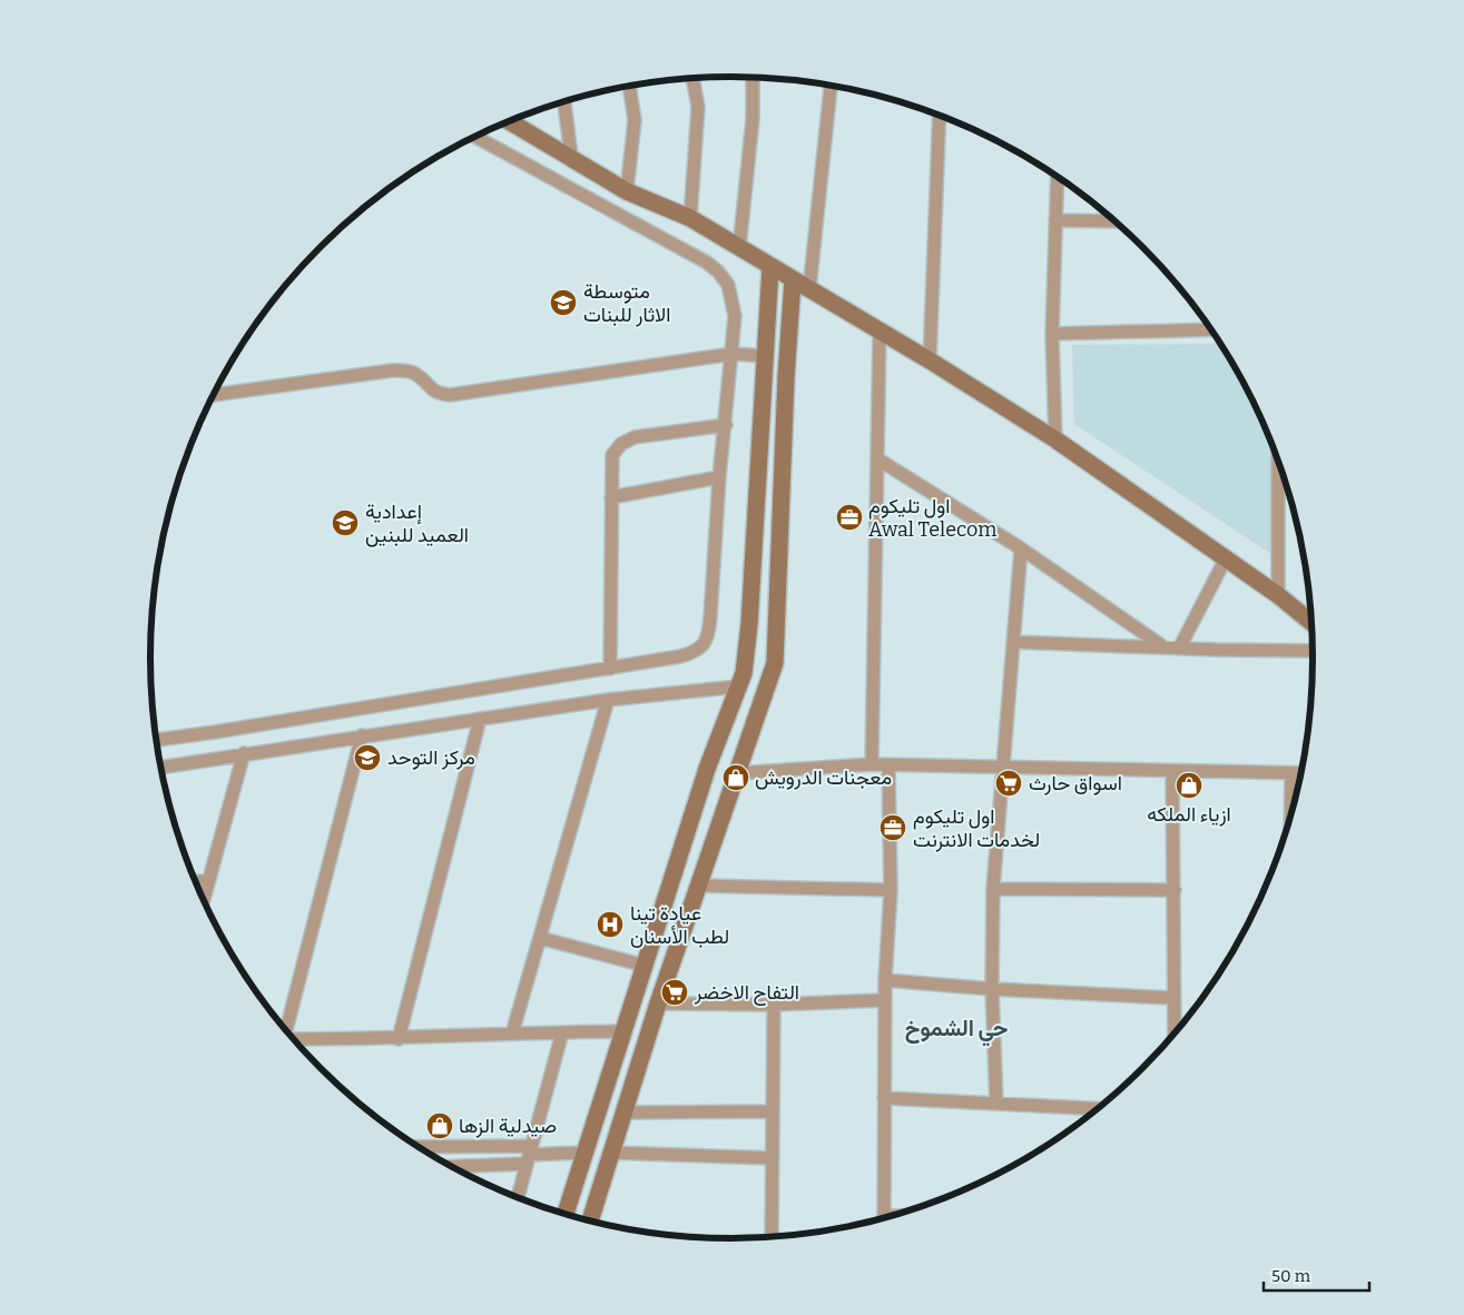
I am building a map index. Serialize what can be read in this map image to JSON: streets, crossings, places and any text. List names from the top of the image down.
{
  "districts": ["حي الشموخ"],
  "places": {
    "school or university": ["متوسطة الاثار للبنات", "إعدادية العميد للبنين", "مركز التوحد"],
    "office": ["اول تليكوم Awal Telecom", "اول تليكوم لخدمات الانترنت"],
    "shop": ["معجنات الدرويش", "ازياء الملكه", "صيدلية الزها"],
    "supermarket": ["اسواق حارث", "التفاح الاخضر"],
    "hospital": ["عيادة تينا لطب الأسنان"]
  },
  "scale_bar": "50 m"
}
